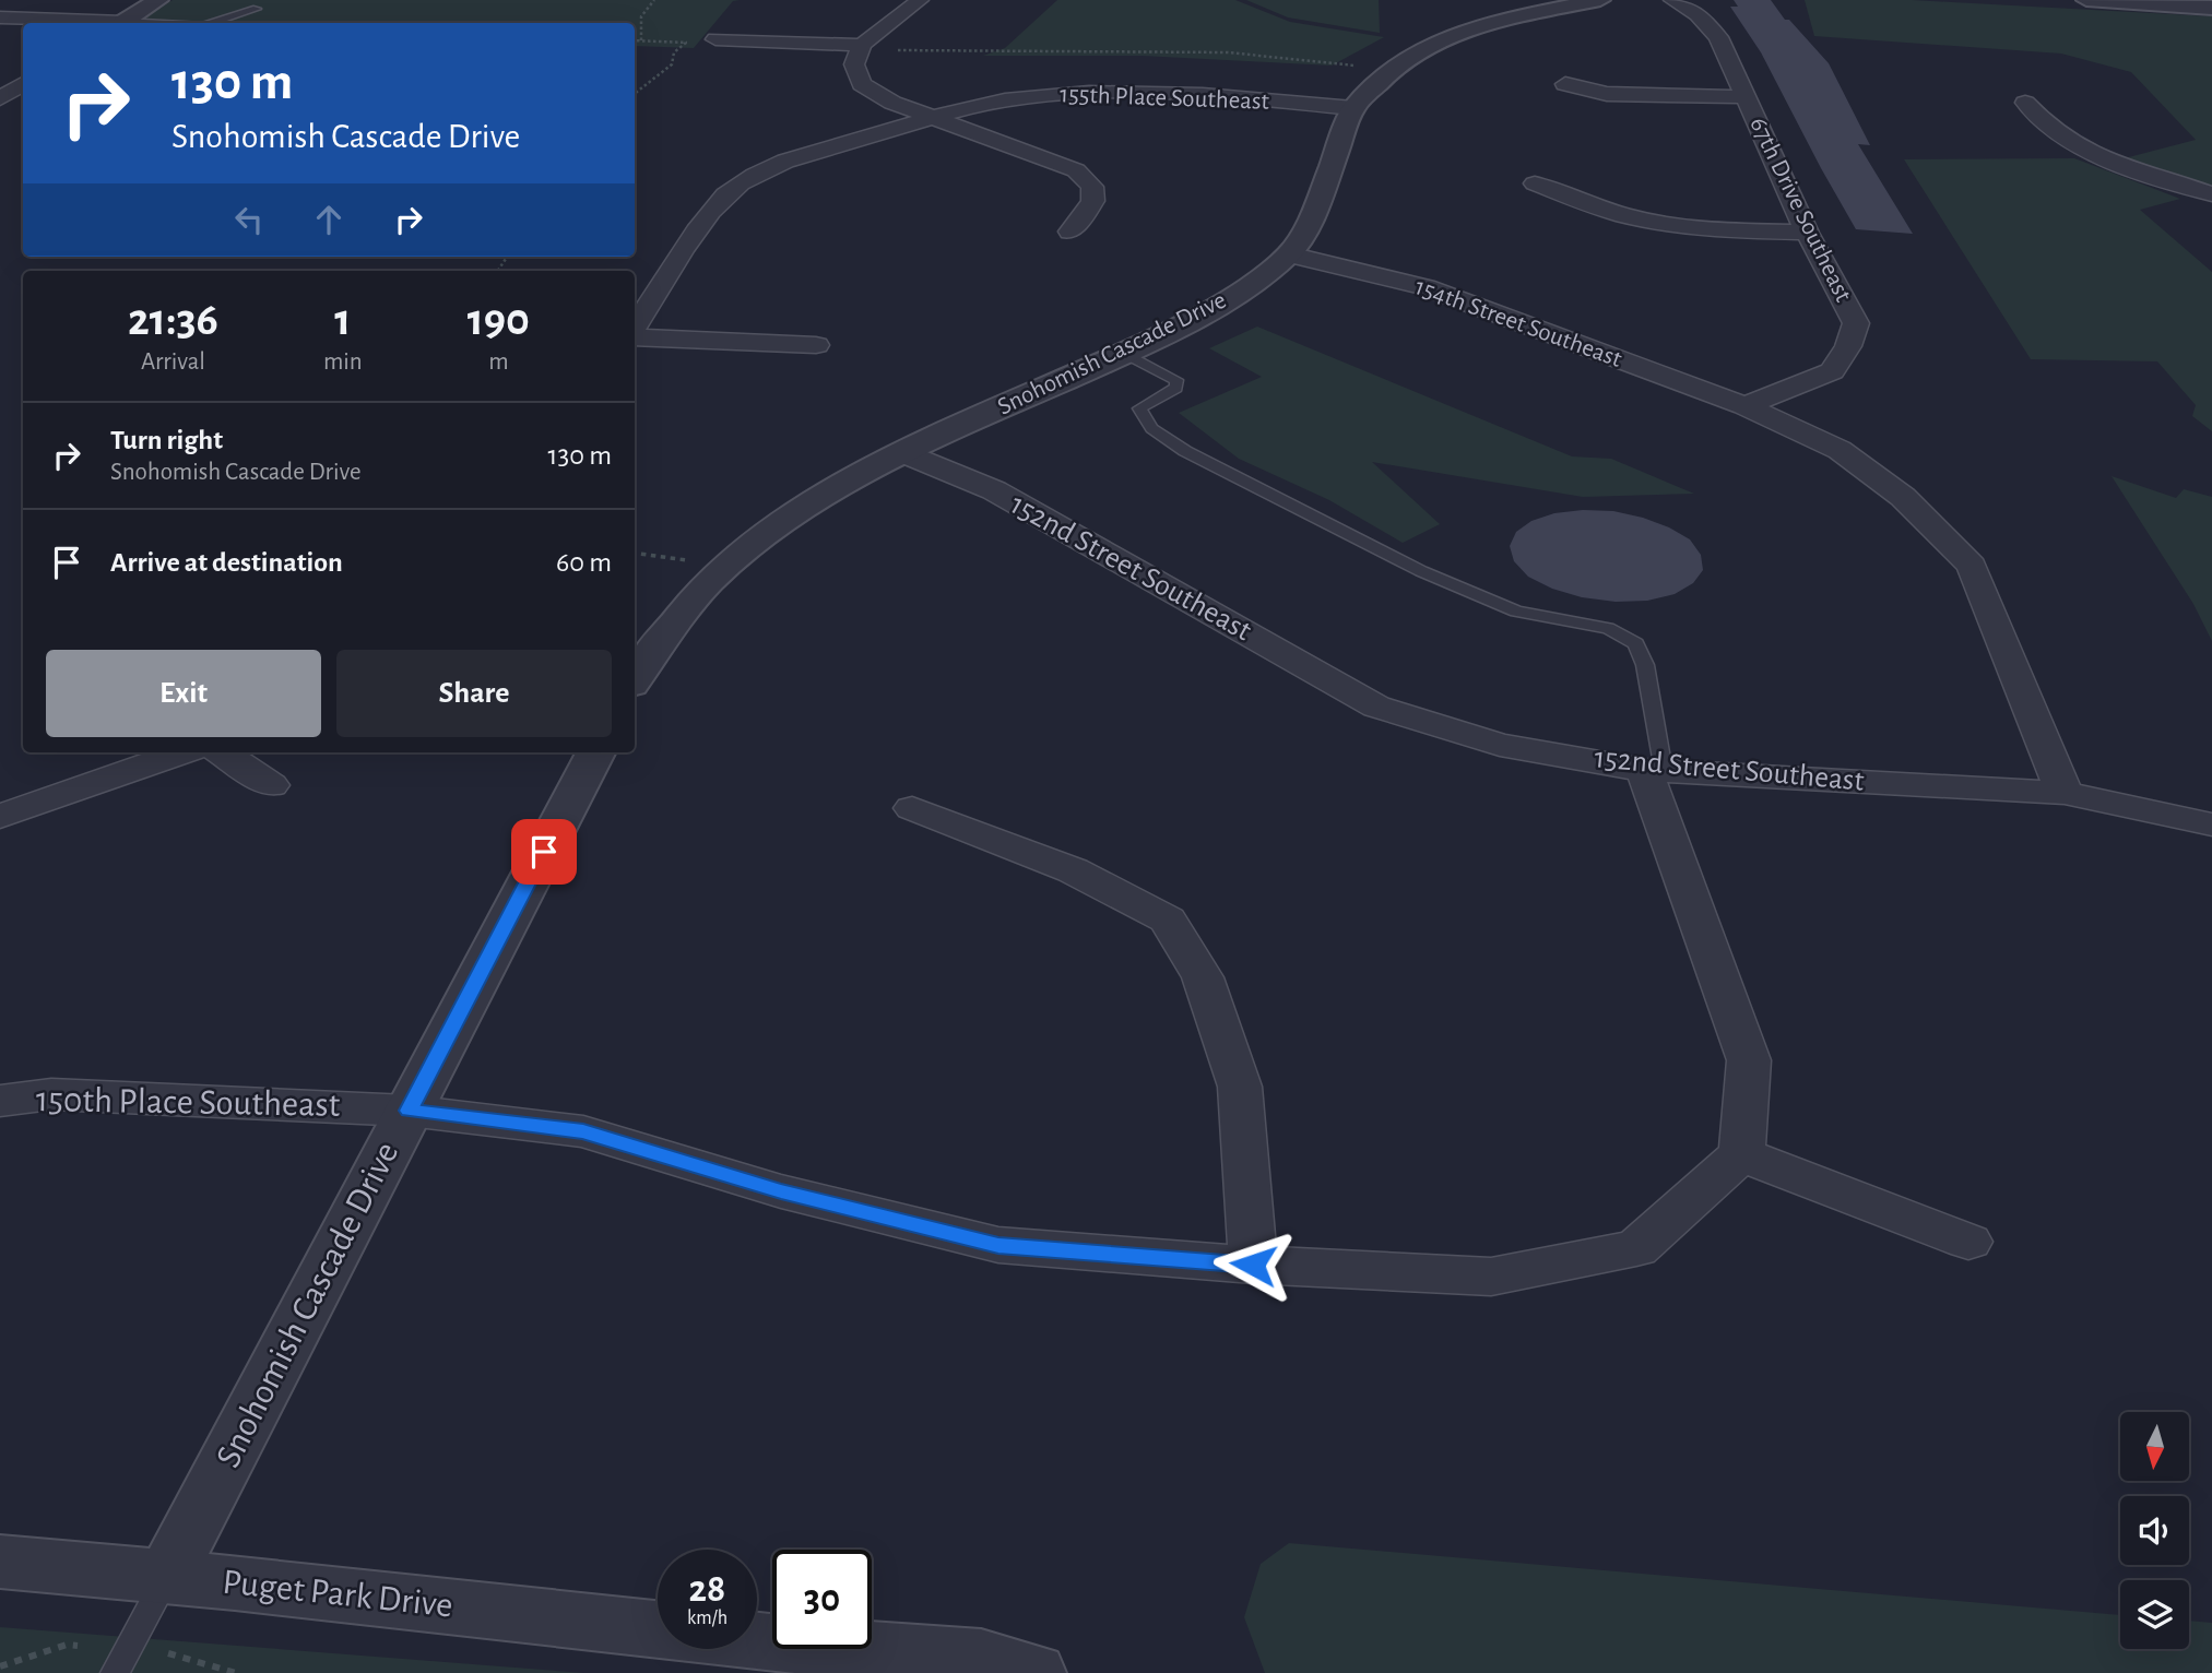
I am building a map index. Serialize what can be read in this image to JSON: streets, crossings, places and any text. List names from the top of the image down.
{
  "streets": {
    "street": [
      "155th Place Southeast",
      "67th Drive Southeast",
      "154th Street Southeast",
      "Snohomish Cascade Drive",
      "152nd Street Southeast",
      "150th Place Southeast",
      "Puget Park Drive"
    ]
  },
  "crossings": [
    ["155th Place Southeast", "Snohomish Cascade Drive"],
    ["67th Drive Southeast", "154th Street Southeast"],
    ["154th Street Southeast", "Snohomish Cascade Drive"],
    ["Snohomish Cascade Drive", "152nd Street Southeast"],
    ["Snohomish Cascade Drive", "150th Place Southeast"],
    ["Snohomish Cascade Drive", "Puget Park Drive"]
  ],
  "north": "bottom",
  "page": {
    "turn": ["130 m", "Snohomish Cascade Drive"],
    "eta": [
      "21:36",
      "Arrival",
      "1",
      "min",
      "190",
      "m"
    ],
    "list": [
      {
        "name": "Turn right",
        "note": "Snohomish Cascade Drive",
        "value": "130 m"
      },
      {
        "name": "Arrive at destination",
        "value": "60 m"
      }
    ],
    "buttons": ["Exit", "Share"],
    "speed": "28 km/h",
    "limit": "30"
  }
}
